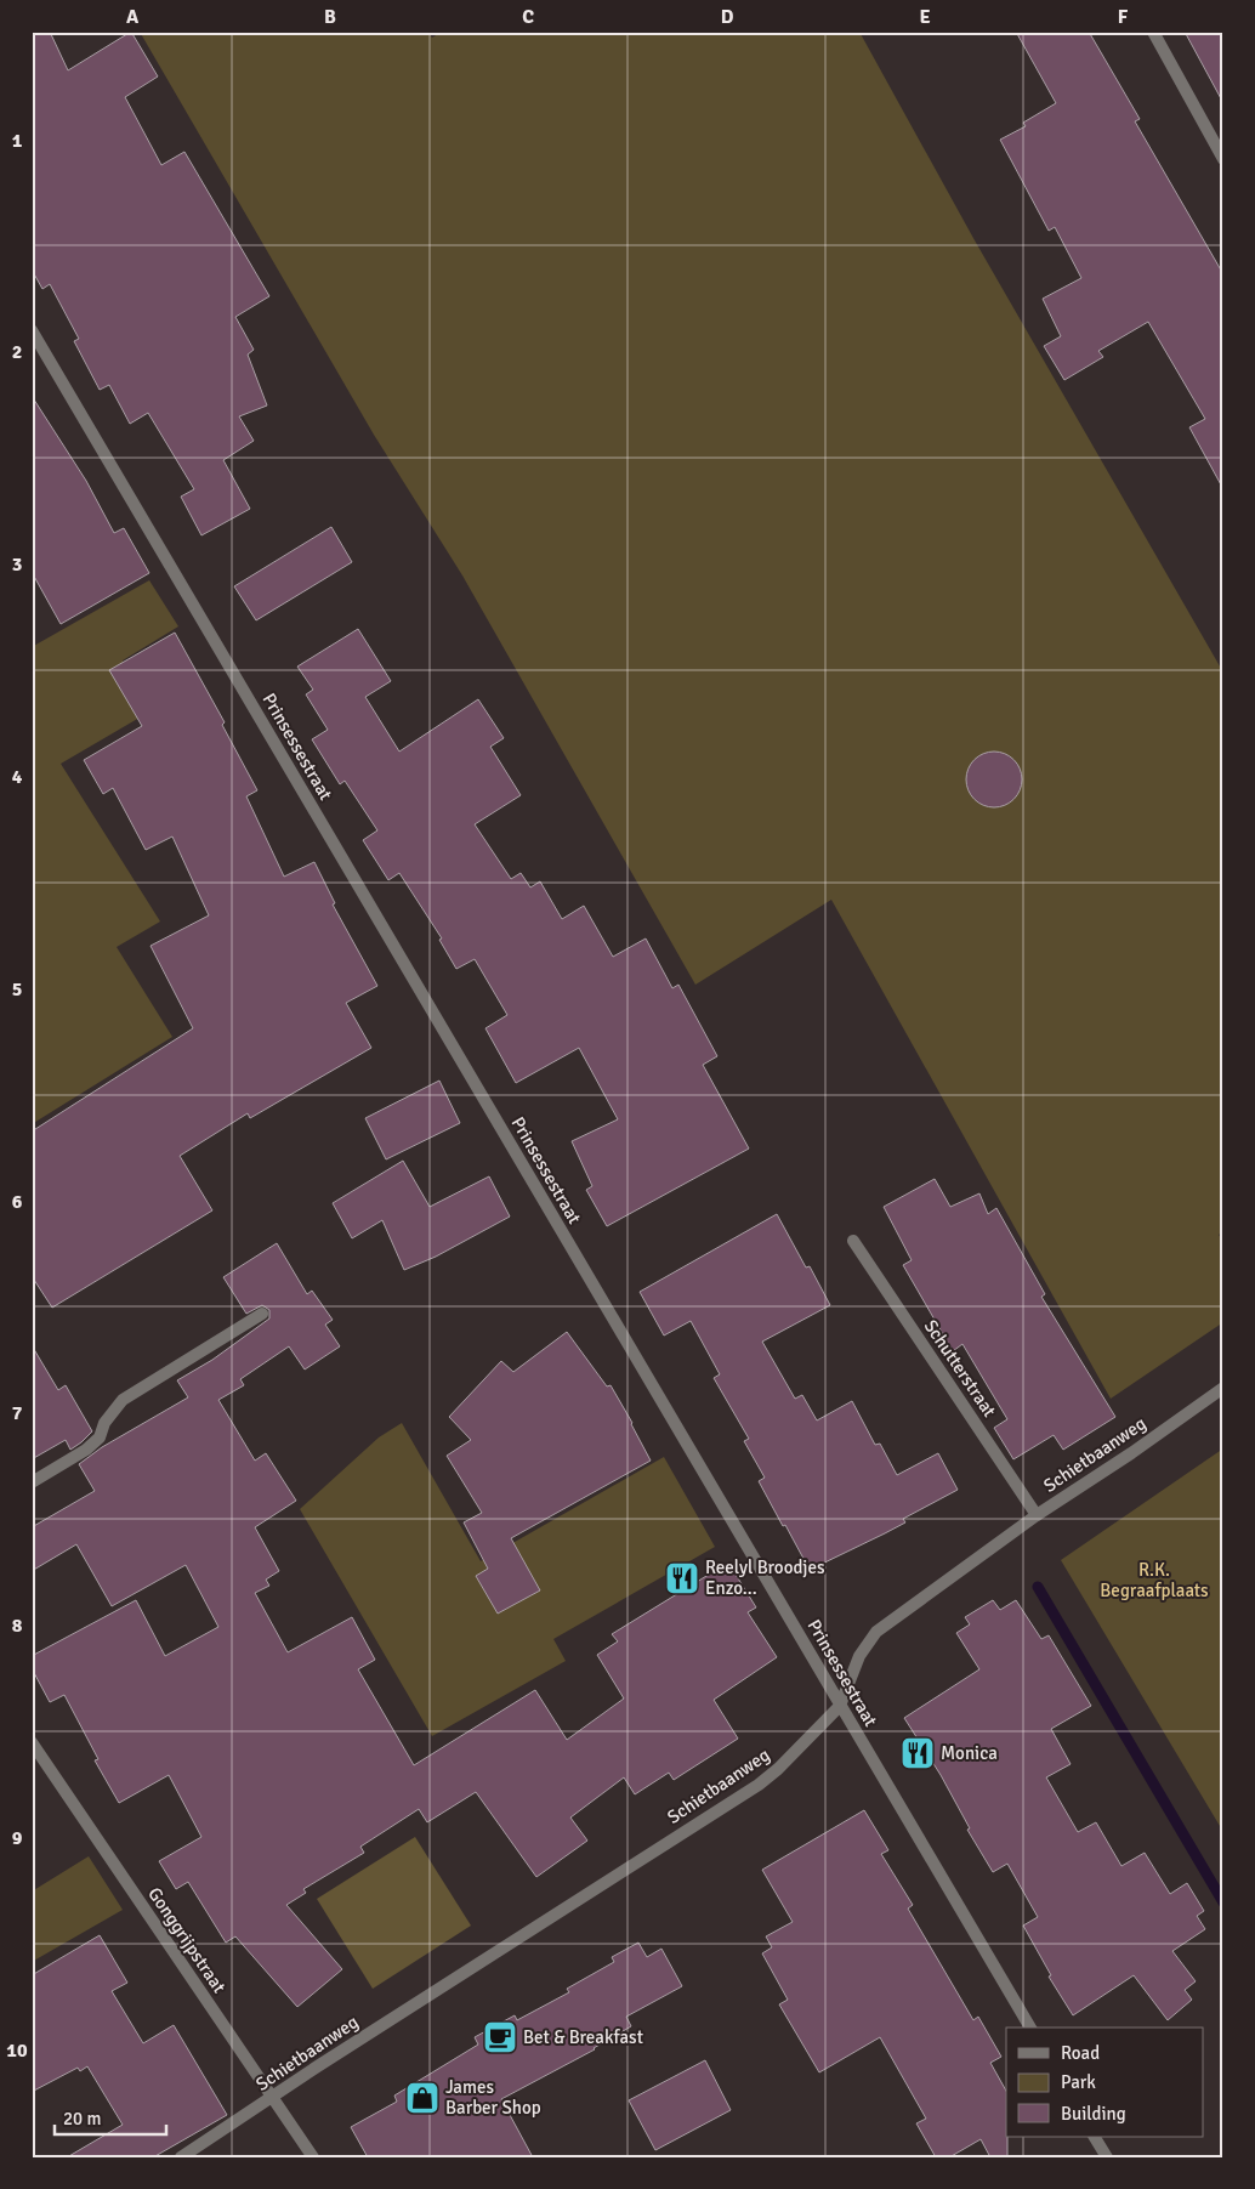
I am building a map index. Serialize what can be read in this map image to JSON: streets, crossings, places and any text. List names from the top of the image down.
{
  "streets": {
    "street": [
      "Prinsessestraat",
      "Schutterstraat",
      "Schietbaanweg",
      "Gonggrijpstraat"
    ]
  },
  "crossings": [
    ["Prinsessestraat", "Schietbaanweg"],
    ["Schutterstraat", "Schietbaanweg"],
    ["Schietbaanweg", "Gonggrijpstraat"]
  ],
  "parks": ["R.K. Begraafplaats"],
  "places": {
    "restaurant": ["Reelyl Broodjes Enzo...", "Monica"],
    "cafe": ["Bet & Breakfast"],
    "shop": ["James Barber Shop"]
  },
  "legend": ["Road", "Park", "Building"],
  "scale_bar": "20 m",
  "grid": {
    "columns": [
      "A",
      "B",
      "C",
      "D",
      "E",
      "F"
    ],
    "rows": [
      "1",
      "2",
      "3",
      "4",
      "5",
      "6",
      "7",
      "8",
      "9",
      "10"
    ]
  }
}
